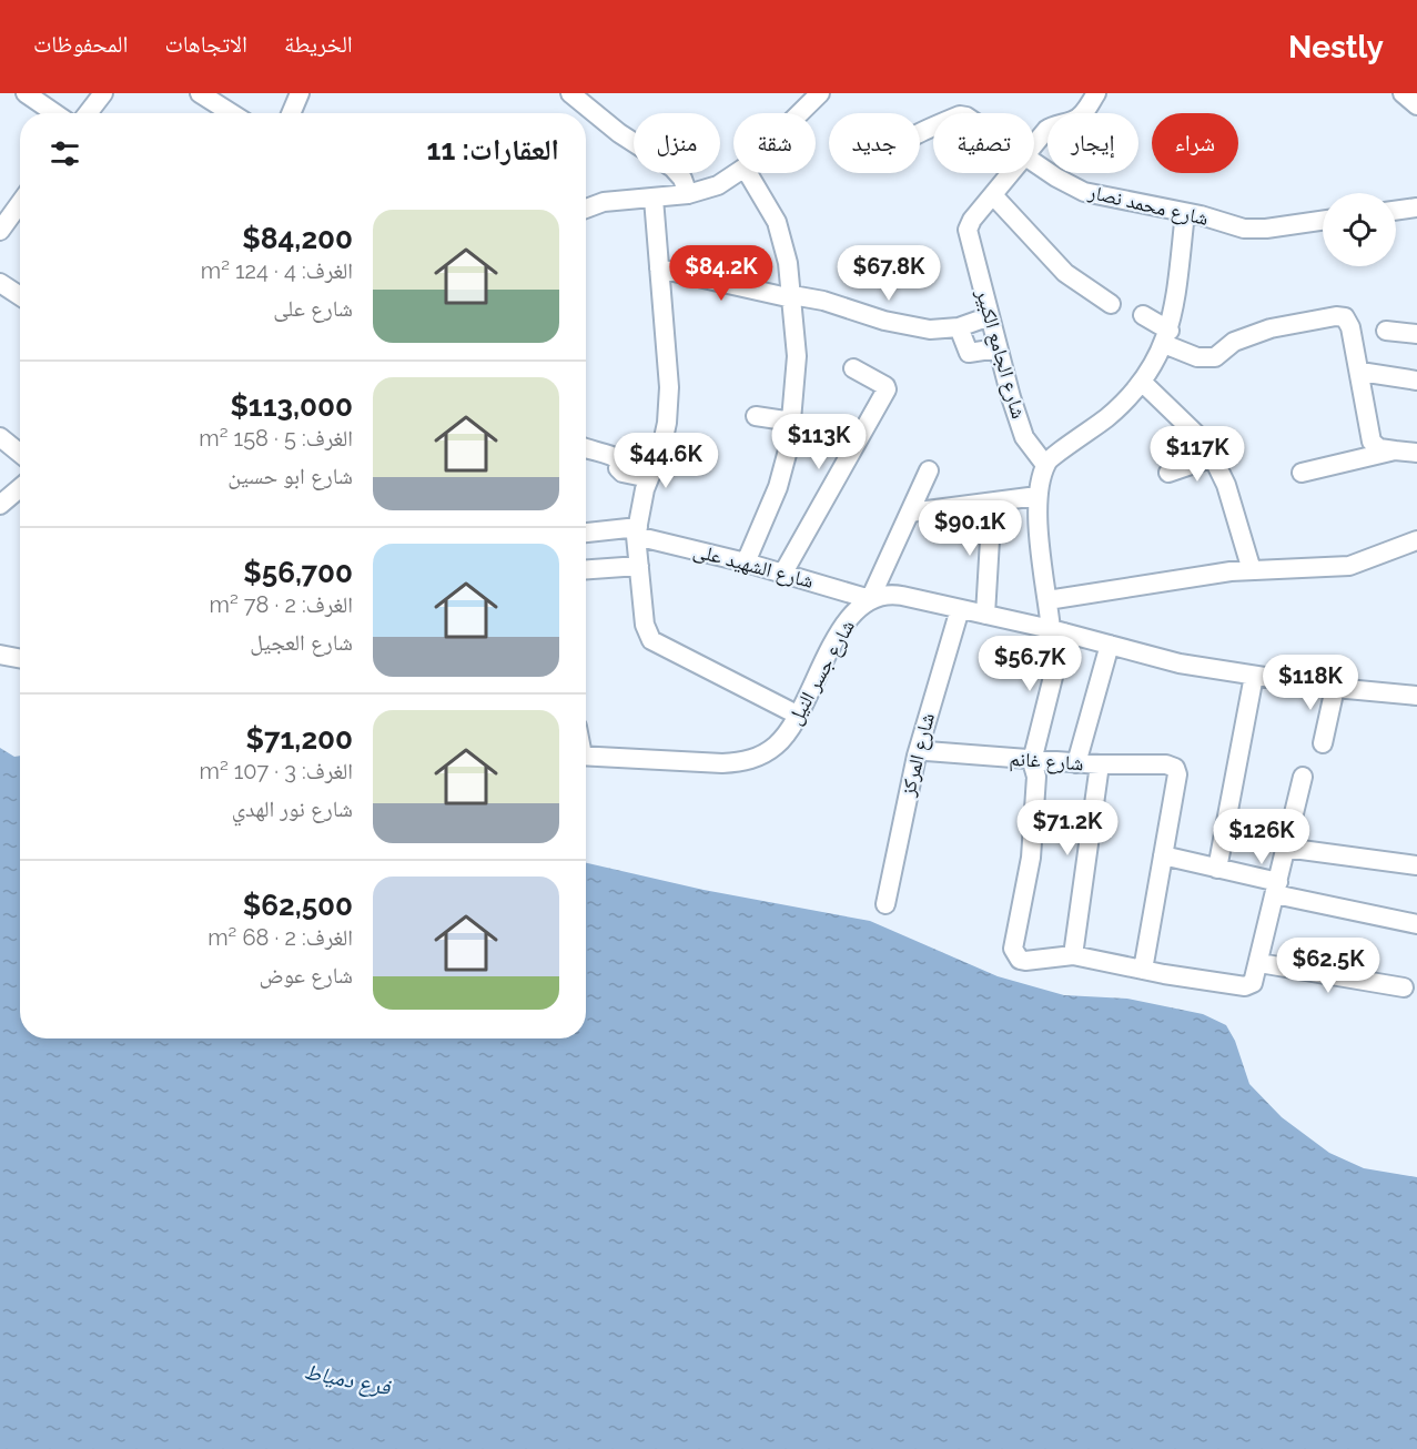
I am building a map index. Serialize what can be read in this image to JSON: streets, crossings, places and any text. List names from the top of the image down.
{
  "streets": {
    "street": [
      "شارع محمد نصار",
      "شارع الجامع الكبير",
      "شارع الشهيد على",
      "شارع جسر النيل",
      "شارع المركز",
      "شارع غانم"
    ]
  },
  "crossings": [
    ["شارع الشهيد على", "شارع جسر النيل"]
  ],
  "water": ["فرع دمياط"],
  "page": {
    "header": "Nestly",
    "nav": ["الخريطة", "الاتجاهات", "المحفوظات"],
    "chip": [
      "شراء",
      "إيجار",
      "تصفية",
      "جديد",
      "شقة",
      "منزل"
    ],
    "heading": "العقارات: 11",
    "list": [
      {
        "name": "$84,200",
        "note": "الغرف: 4 · 124 m² · شارع على"
      },
      {
        "name": "$113,000",
        "note": "الغرف: 5 · 158 m² · شارع ابو حسين"
      },
      {
        "name": "$56,700",
        "note": "الغرف: 2 · 78 m² · شارع العجيل"
      },
      {
        "name": "$71,200",
        "note": "الغرف: 3 · 107 m² · شارع نور الهدي"
      },
      {
        "name": "$62,500",
        "note": "الغرف: 2 · 68 m² · شارع عوض"
      }
    ],
    "price": [
      "$84.2K",
      "$67.8K",
      "$113K",
      "$117K",
      "$44.6K",
      "$90.1K",
      "$56.7K",
      "$118K",
      "$71.2K",
      "$126K",
      "$62.5K"
    ]
  }
}
